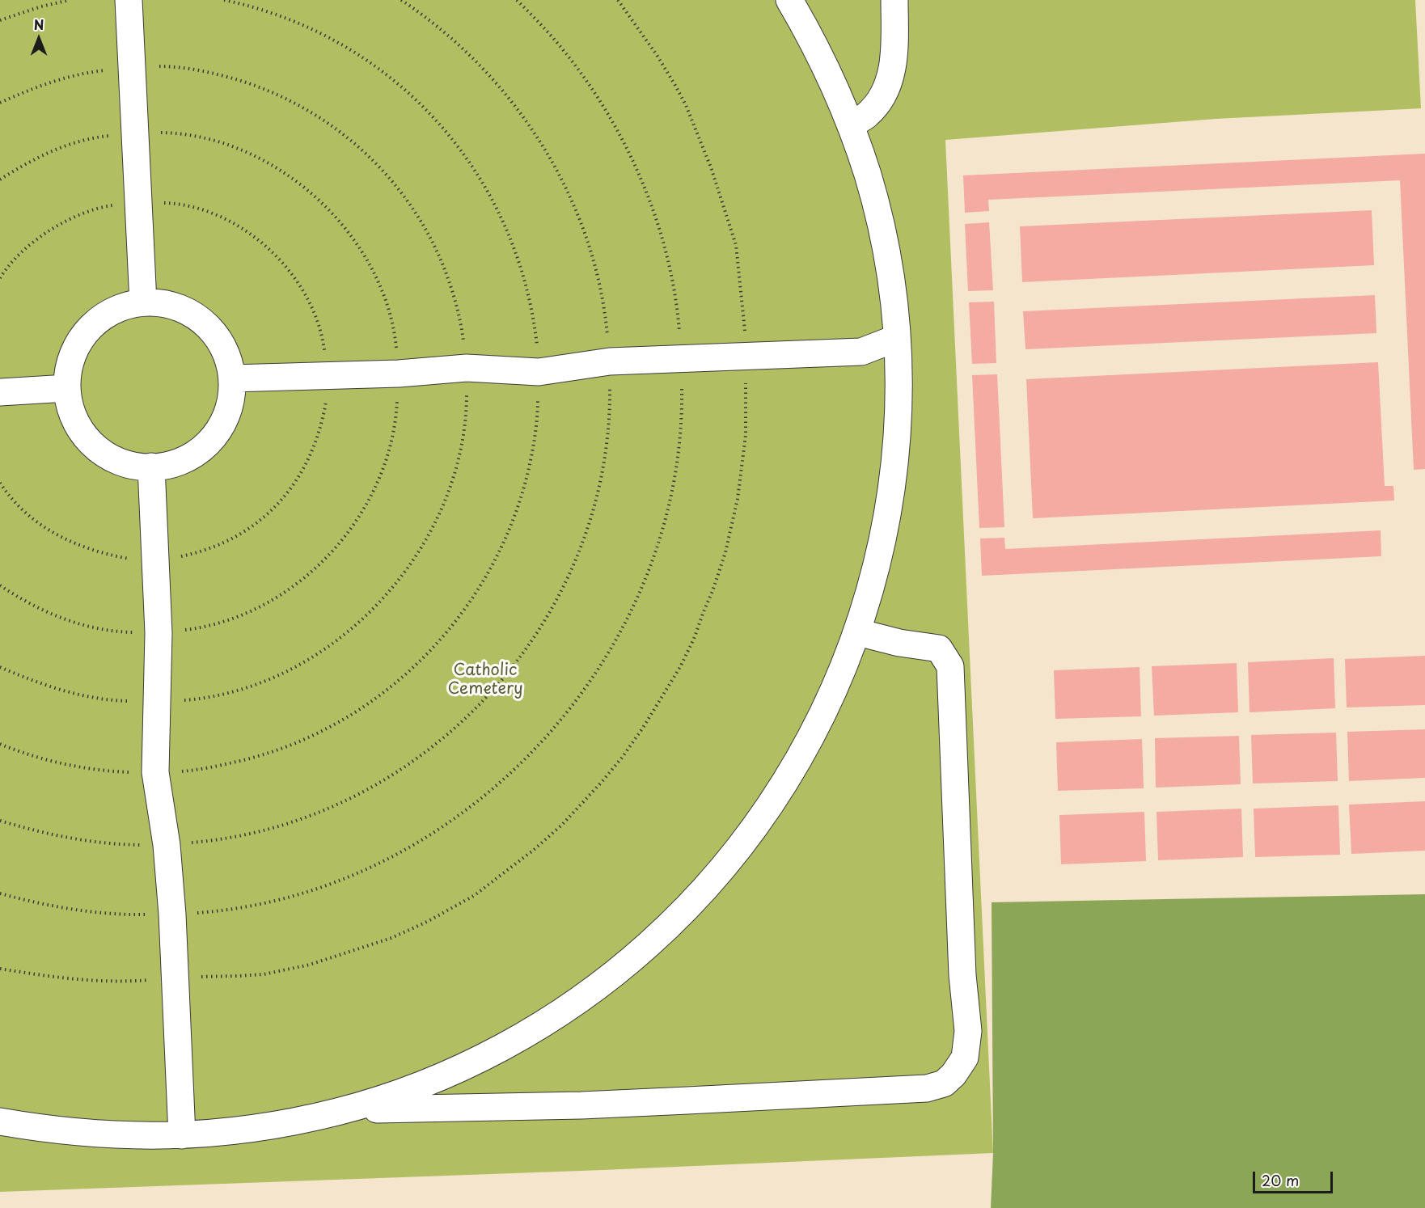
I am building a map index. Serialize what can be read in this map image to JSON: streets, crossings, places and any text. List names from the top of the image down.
{
  "parks": ["Catholic Cemetery"],
  "scale_bar": "20 m",
  "north": "top"
}
